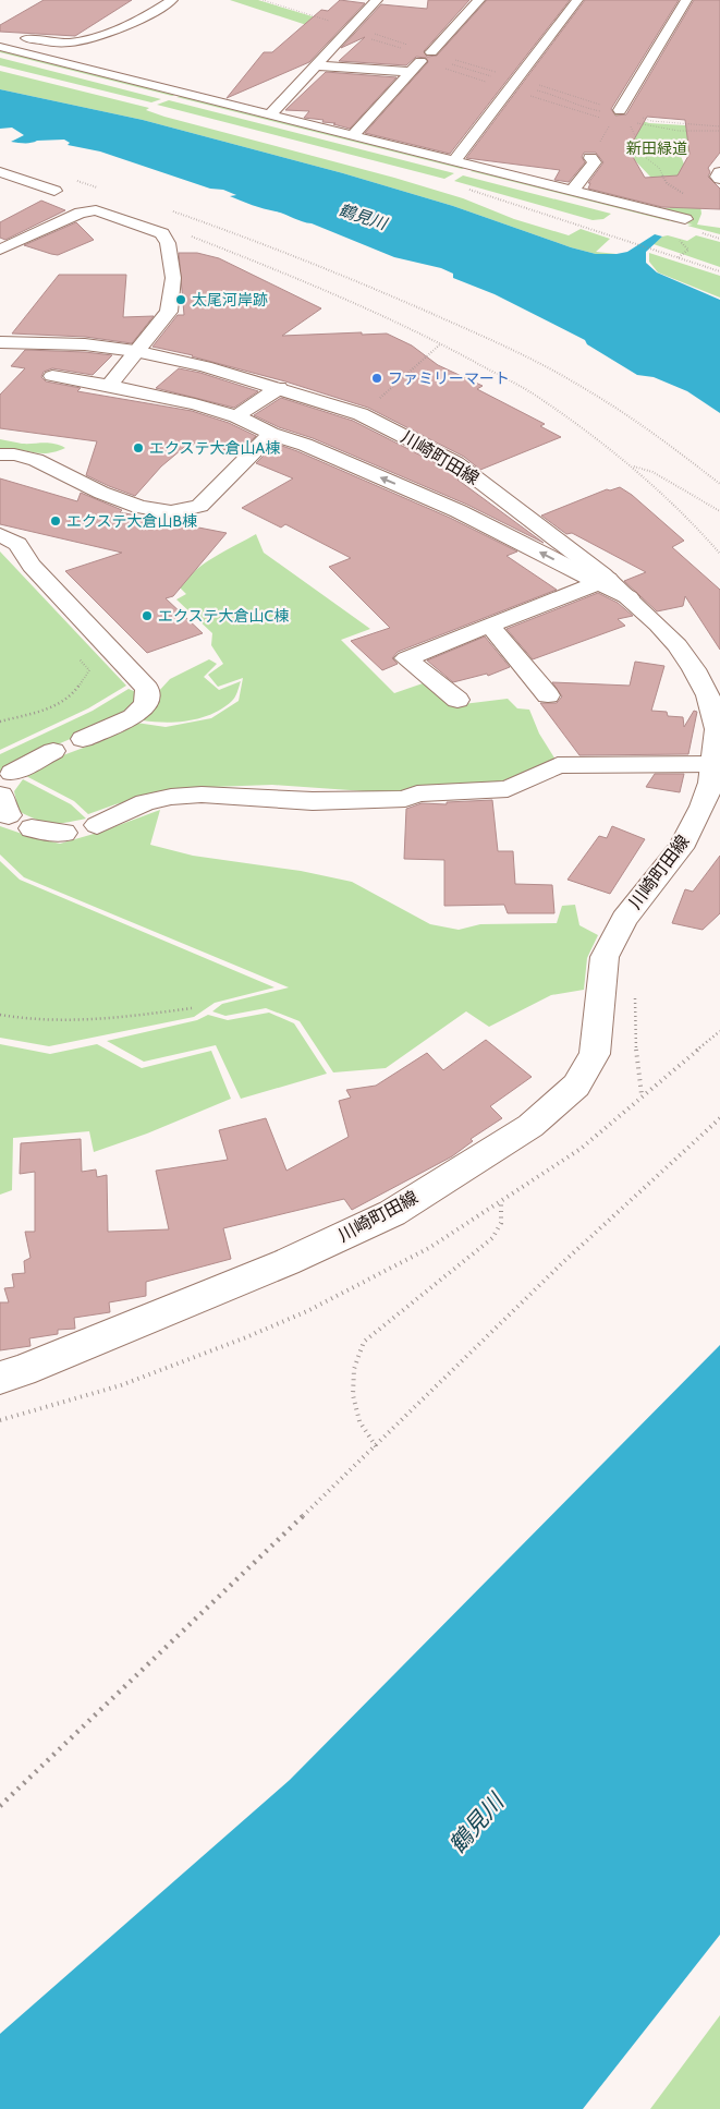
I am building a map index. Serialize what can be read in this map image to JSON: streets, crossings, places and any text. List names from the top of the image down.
{
  "streets": {
    "street": ["川崎町田線"]
  },
  "water": ["鶴見川"],
  "parks": ["新田緑道"],
  "places": [
    "太尾河岸跡",
    "ファミリーマート",
    "エクステ大倉山A棟",
    "エクステ大倉山B棟",
    "エクステ大倉山C棟"
  ]
}
